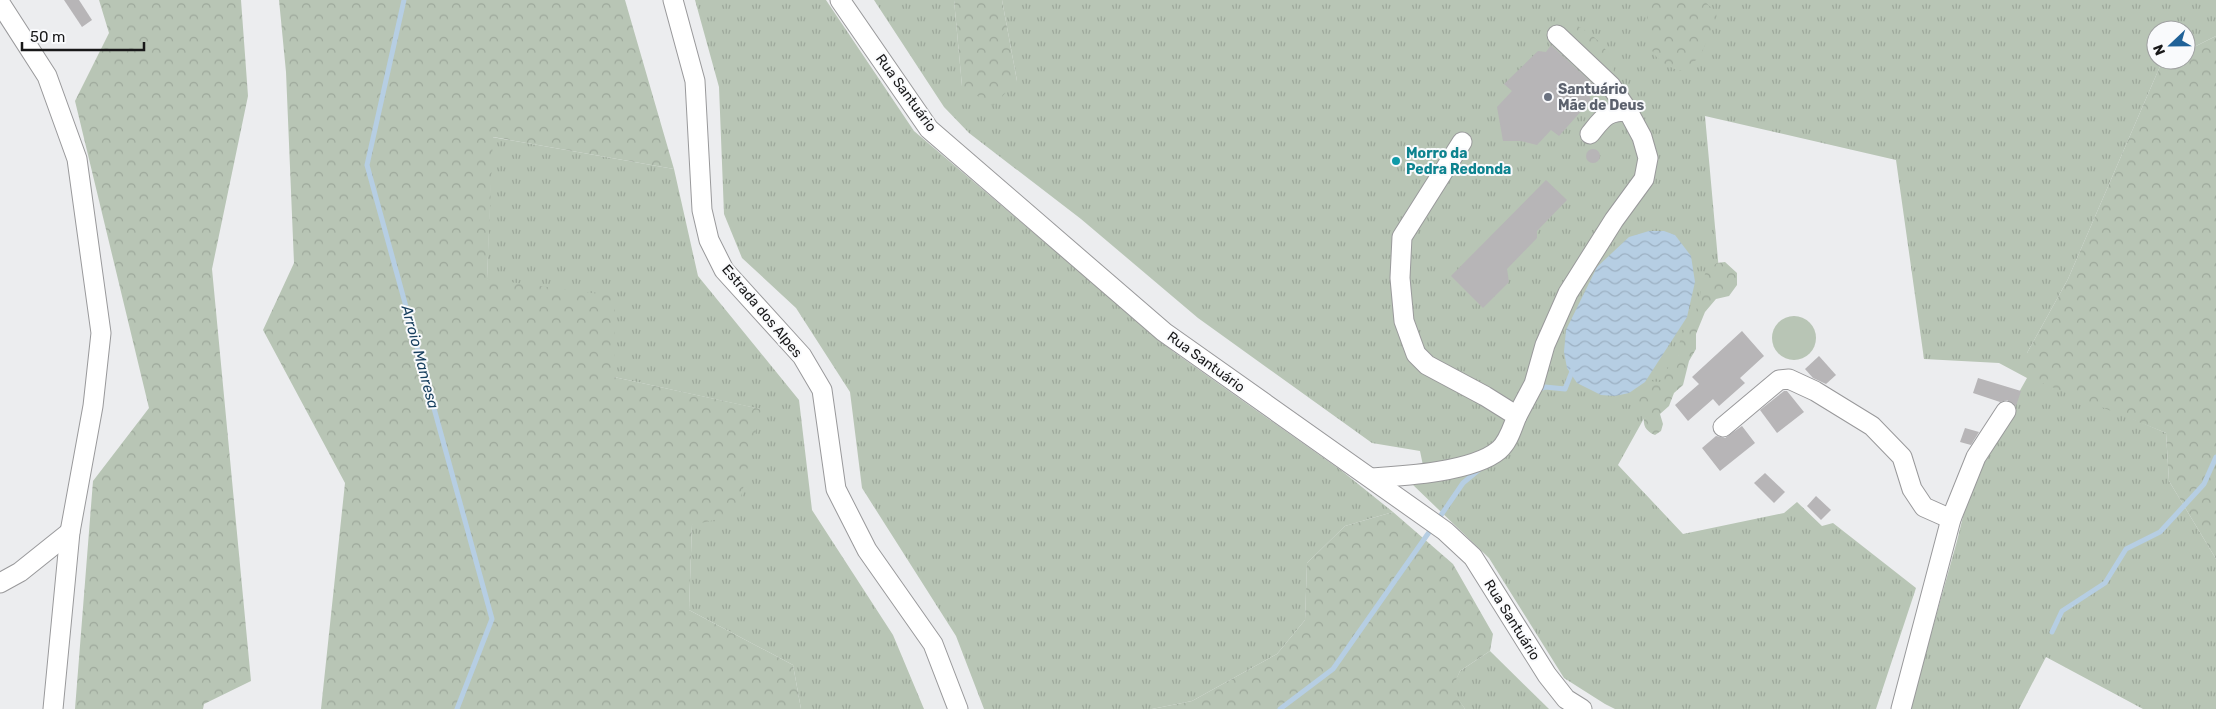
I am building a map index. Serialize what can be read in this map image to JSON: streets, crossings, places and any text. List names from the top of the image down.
{
  "streets": {
    "street": ["Rua Santuário", "Estrada dos Alpes"]
  },
  "water": ["Arroio Manresa"],
  "places": ["Santuário Mãe de Deus", "Morro da Pedra Redonda"],
  "scale_bar": "50 m",
  "north": "left"
}
